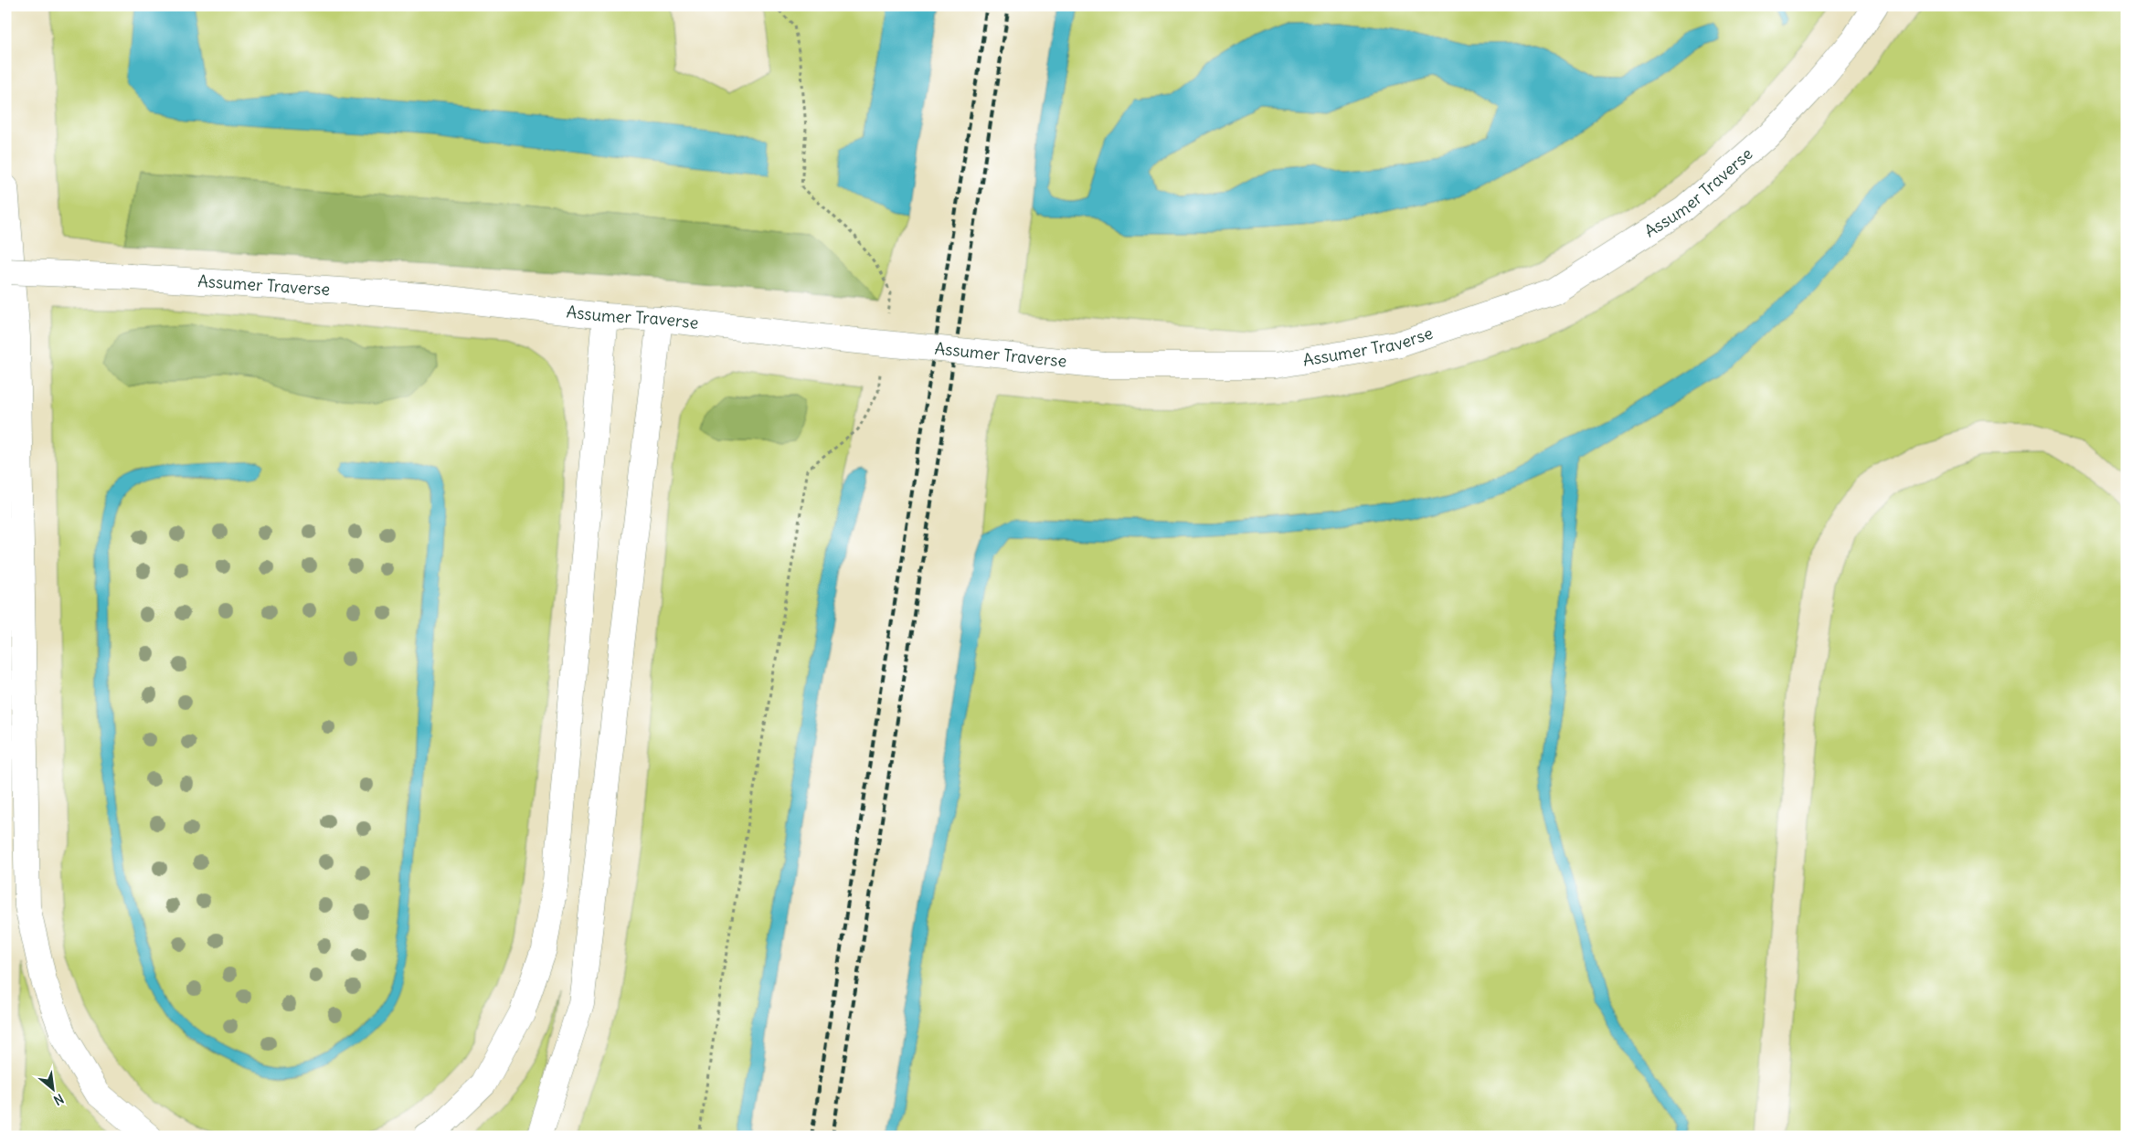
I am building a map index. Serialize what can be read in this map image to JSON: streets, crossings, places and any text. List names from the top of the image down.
{
  "streets": {
    "main road": ["Assumer Traverse"]
  },
  "north": "bottom right"
}
